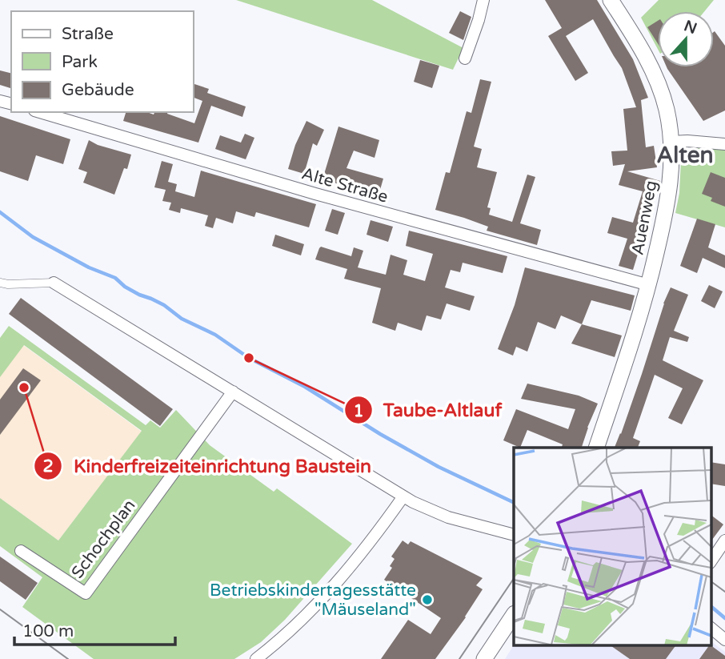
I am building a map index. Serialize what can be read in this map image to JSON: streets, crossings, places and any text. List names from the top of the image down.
{
  "streets": {
    "main road": ["Auenweg"],
    "street": ["Alte Straße", "Schochplan"]
  },
  "crossings": [
    ["Alte Straße", "Auenweg"]
  ],
  "districts": ["Alten"],
  "places": ["Taube-Altlauf", "Kinderfreizeiteinrichtung Baustein", "Betriebskindertagesstätte \"Mäuseland\""],
  "legend": ["Straße", "Park", "Gebäude"],
  "scale_bar": "100 m",
  "north": "top"
}
